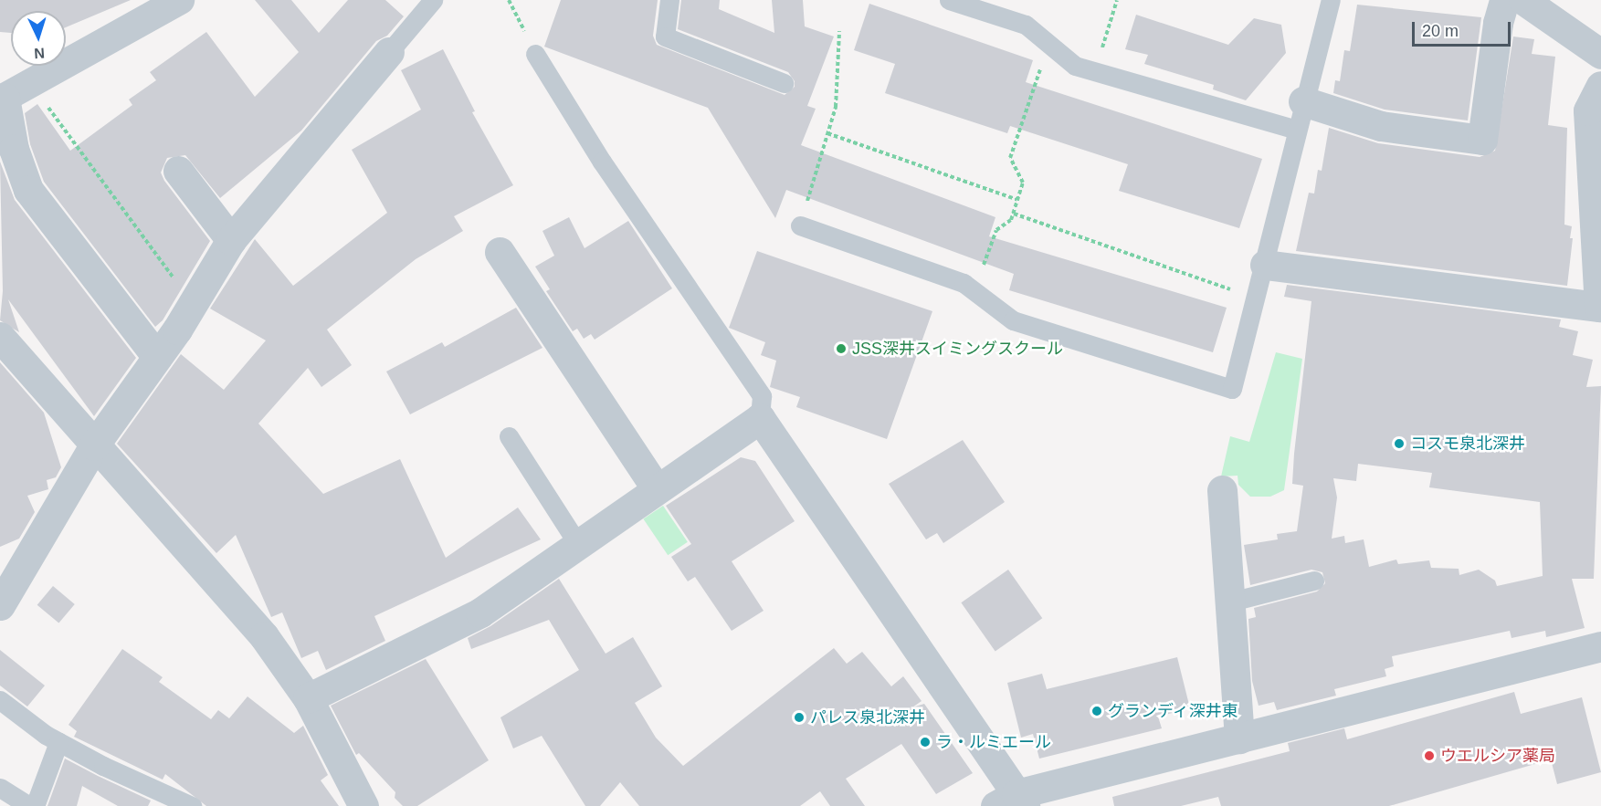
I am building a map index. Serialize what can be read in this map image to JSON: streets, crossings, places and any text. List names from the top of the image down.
{
  "places": [
    "JSS深井スイミングスクール",
    "コスモ泉北深井",
    "グランディ深井東",
    "パレス泉北深井",
    "ラ・ルミエール",
    "ウエルシア薬局"
  ],
  "scale_bar": "20 m",
  "north": "bottom"
}
